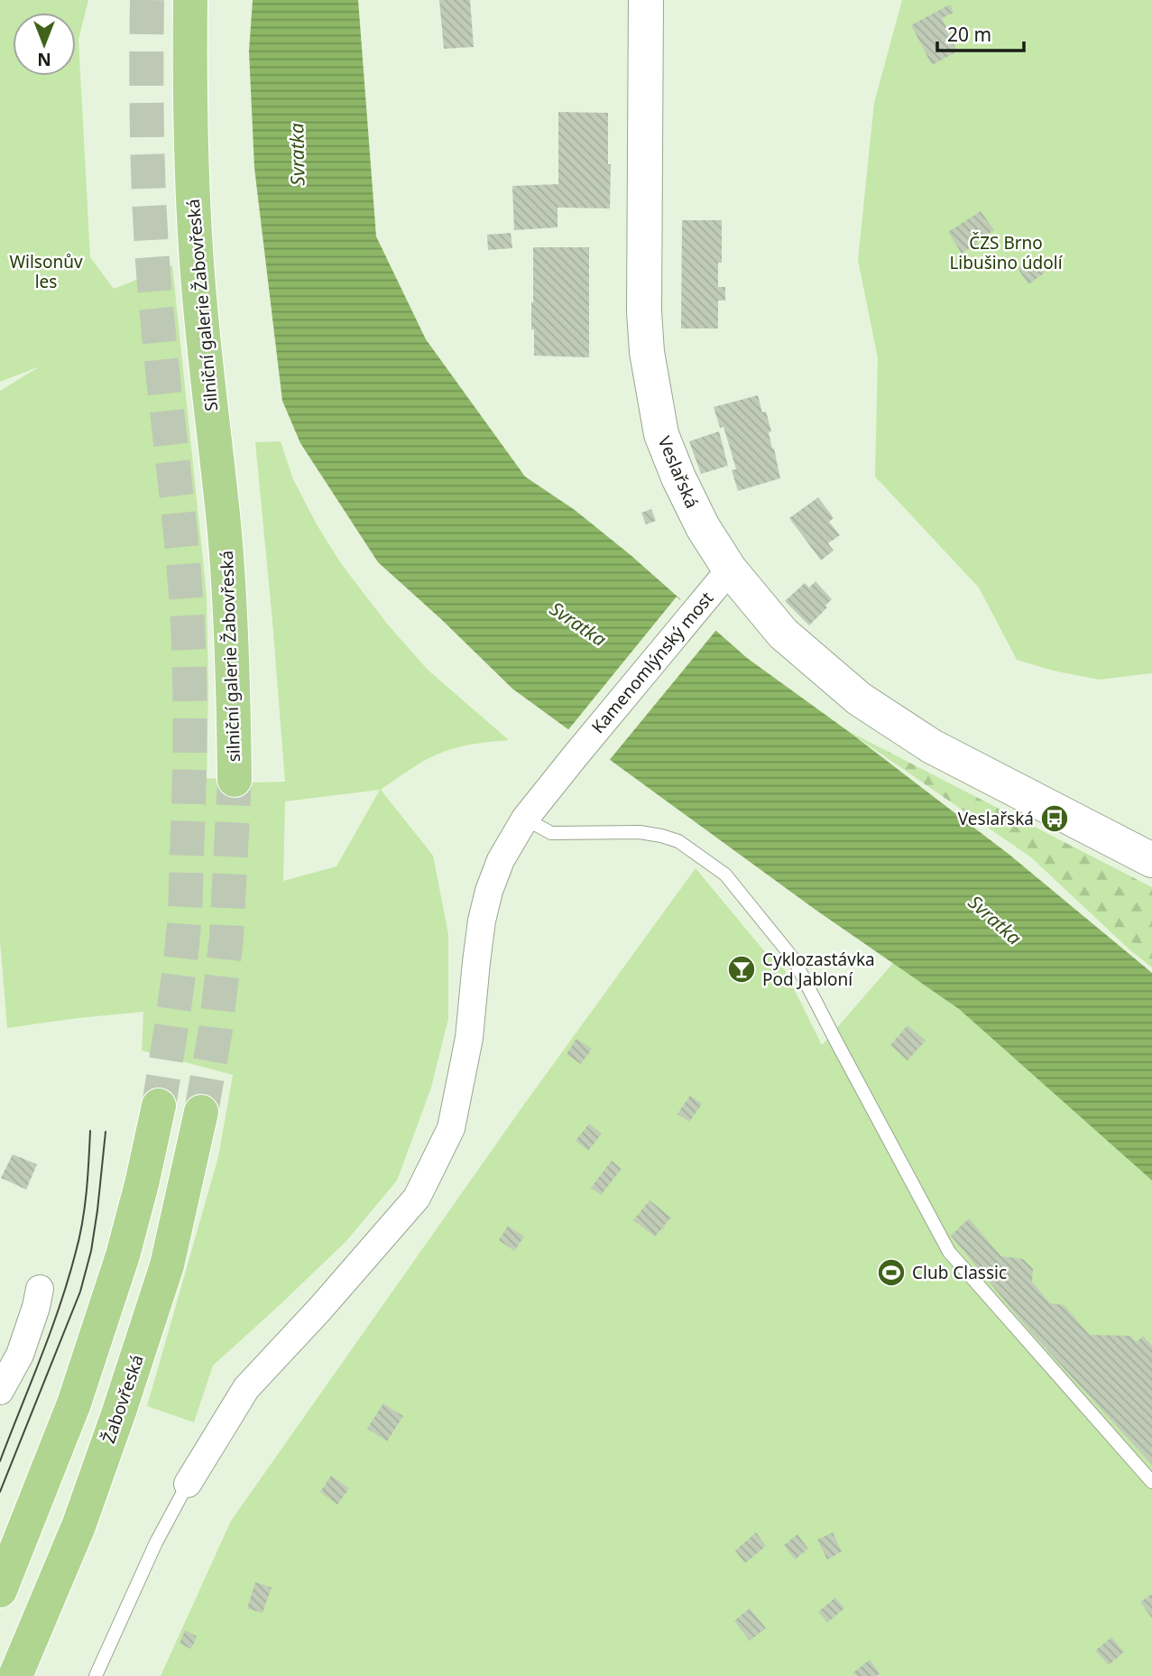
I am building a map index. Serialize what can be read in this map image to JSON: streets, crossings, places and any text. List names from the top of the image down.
{
  "streets": {
    "highway": ["Silniční galerie Žabovřeská", "silniční galerie Žabovřeská", "Žabovřeská"],
    "street": ["Veslařská", "Kamenomlýnský most"]
  },
  "crossings": [
    ["Silniční galerie Žabovřeská", "silniční galerie Žabovřeská"],
    ["Veslařská", "Kamenomlýnský most"]
  ],
  "water": ["Svratka"],
  "parks": ["ČZS Brno Libušino údolí", "Wilsonův les"],
  "places": {
    "bus stop": ["Veslařská"],
    "bar": ["Cyklozastávka Pod Jabloní"],
    "sports": ["Club Classic"]
  },
  "scale_bar": "20 m",
  "north": "bottom"
}
